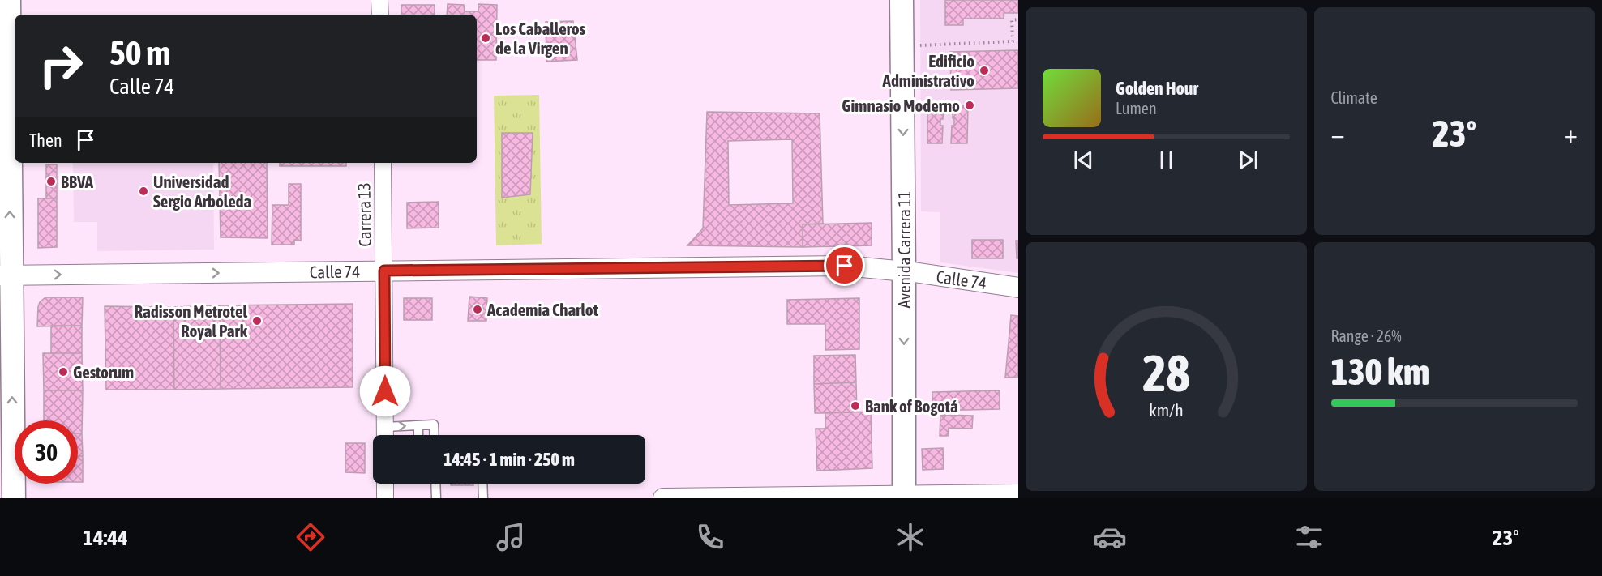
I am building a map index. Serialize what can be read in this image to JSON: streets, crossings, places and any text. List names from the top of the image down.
{
  "streets": {
    "main road": ["Avenida Carrera 11"],
    "street": ["Carrera 13", "Calle 74"]
  },
  "crossings": [
    ["Carrera 13", "Calle 74"],
    ["Avenida Carrera 11", "Calle 74"]
  ],
  "one_way": ["Avenida Carrera 11", "Calle 74"],
  "places": [
    "Los Caballeros de la Virgen",
    "Edificio Administrativo",
    "Gimnasio Moderno",
    "BBVA",
    "Universidad Sergio Arboleda",
    "Academia Charlot",
    "Radisson Metrotel Royal Park",
    "Gestorum",
    "Bank of Bogotá"
  ],
  "page": {
    "tile": [
      "Climate",
      ["Range · 26%", "130 km"]
    ],
    "turn": ["50 m", "Calle 74"],
    "song": ["Golden Hour", "Lumen"],
    "heat": ["−", "23°", "+"],
    "then": "Then",
    "limit": "30",
    "trip": "14:45 · 1 min · 250 m",
    "tabs": ["14:44", "23°"],
    "gauge": ["28", "km/h"]
  }
}
